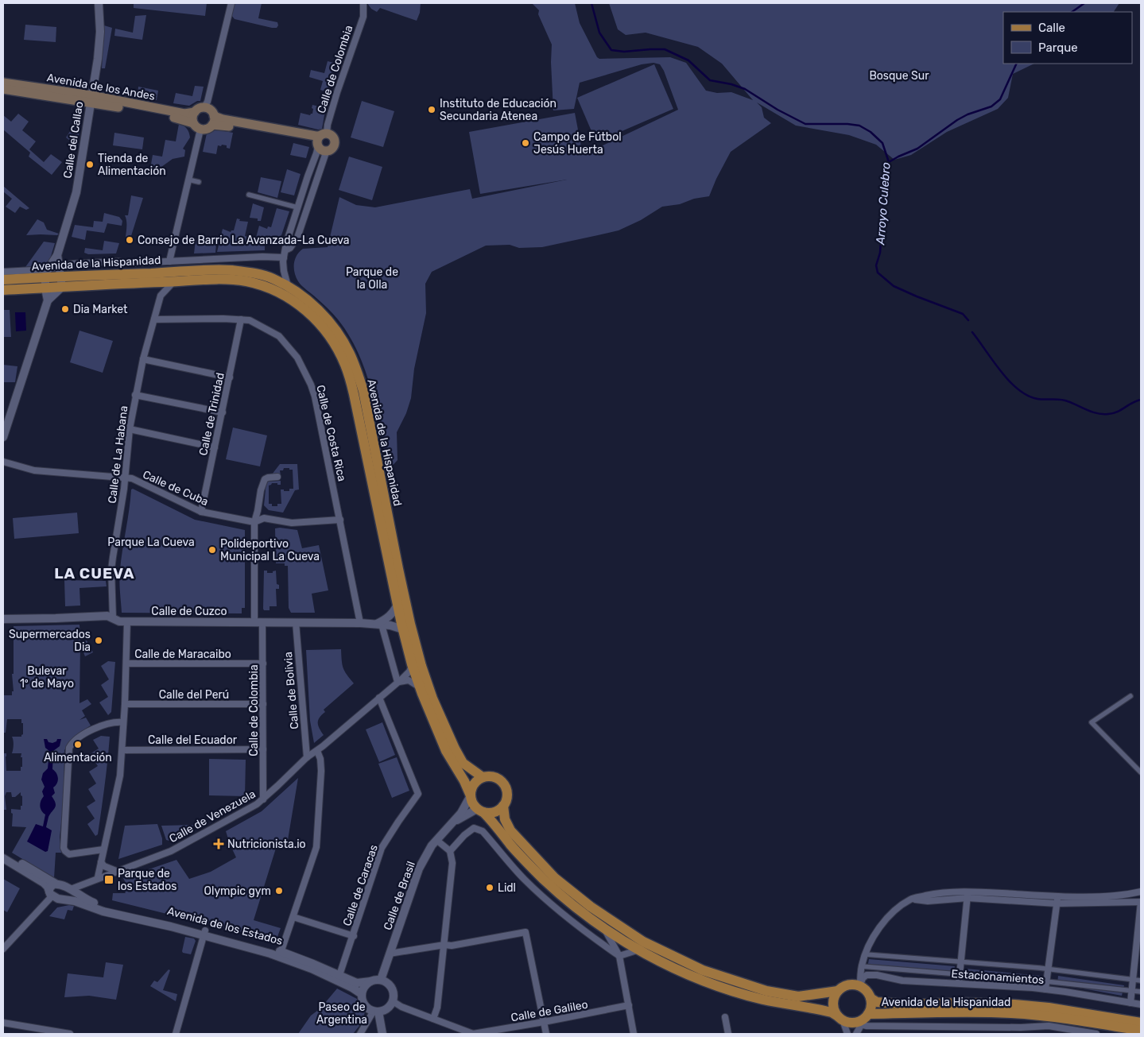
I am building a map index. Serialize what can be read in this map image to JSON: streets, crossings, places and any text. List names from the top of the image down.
{
  "streets": {
    "main road": ["Avenida de los Andes", "Avenida de la Hispanidad"],
    "street": [
      "Calle de Colombia",
      "Calle del Callao",
      "Calle de Trinidad",
      "Calle de Costa Rica",
      "Calle de La Habana",
      "Calle de Cuba",
      "Calle de Cuzco",
      "Calle de Maracaibo",
      "Calle de Bolivia",
      "Calle del Perú",
      "Calle del Ecuador",
      "Calle de Venezuela",
      "Calle de Caracas",
      "Calle de Brasil",
      "Avenida de los Estados",
      "Estacionamientos",
      "Calle de Galileo"
    ]
  },
  "crossings": [
    ["Calle de Colombia", "Avenida de la Hispanidad"],
    ["Calle de Colombia", "Calle de Cuba"],
    ["Calle de Colombia", "Calle de Cuzco"],
    ["Calle de Colombia", "Calle de Maracaibo"],
    ["Calle de Colombia", "Calle del Perú"],
    ["Calle de Colombia", "Calle del Ecuador"],
    ["Calle de Colombia", "Calle de Venezuela"],
    ["Avenida de los Andes", "Calle del Callao"],
    ["Calle del Callao", "Avenida de la Hispanidad"],
    ["Avenida de la Hispanidad", "Calle de La Habana"],
    ["Avenida de la Hispanidad", "Calle de Cuzco"],
    ["Avenida de la Hispanidad", "Calle de Venezuela"],
    ["Avenida de la Hispanidad", "Calle de Brasil"],
    ["Avenida de la Hispanidad", "Estacionamientos"],
    ["Calle de Trinidad", "Calle de Costa Rica"],
    ["Calle de Trinidad", "Calle de Cuba"],
    ["Calle de Costa Rica", "Calle de La Habana"],
    ["Calle de Costa Rica", "Calle de Cuba"],
    ["Calle de Costa Rica", "Calle de Cuzco"],
    ["Calle de La Habana", "Calle de Cuba"],
    ["Calle de La Habana", "Calle de Cuzco"],
    ["Calle de Cuzco", "Calle de Bolivia"],
    ["Calle de Bolivia", "Calle de Venezuela"],
    ["Calle de Venezuela", "Calle de Caracas"],
    ["Calle de Venezuela", "Avenida de los Estados"],
    ["Calle de Caracas", "Avenida de los Estados"],
    ["Calle de Brasil", "Avenida de los Estados"],
    ["Calle de Brasil", "Calle de Galileo"],
    ["Avenida de los Estados", "Calle de Galileo"]
  ],
  "districts": ["LA CUEVA"],
  "water": ["Arroyo Culebro"],
  "parks": [
    "Bosque Sur",
    "Parque de la Olla",
    "Parque La Cueva",
    "Bulevar 1º de Mayo",
    "Paseo de Argentina"
  ],
  "places": {
    "other": [
      "Instituto de Educación Secundaria Atenea",
      "Campo de Fútbol Jesús Huerta",
      "Tienda de Alimentación",
      "Consejo de Barrio La Avanzada-La Cueva",
      "Dia Market",
      "Polideportivo Municipal La Cueva",
      "Supermercados Dia",
      "Alimentación",
      "Lidl",
      "Olympic gym"
    ],
    "health": ["Nutricionista.io"],
    "transit": ["Parque de los Estados"]
  },
  "legend": ["Calle", "Parque"]
}
